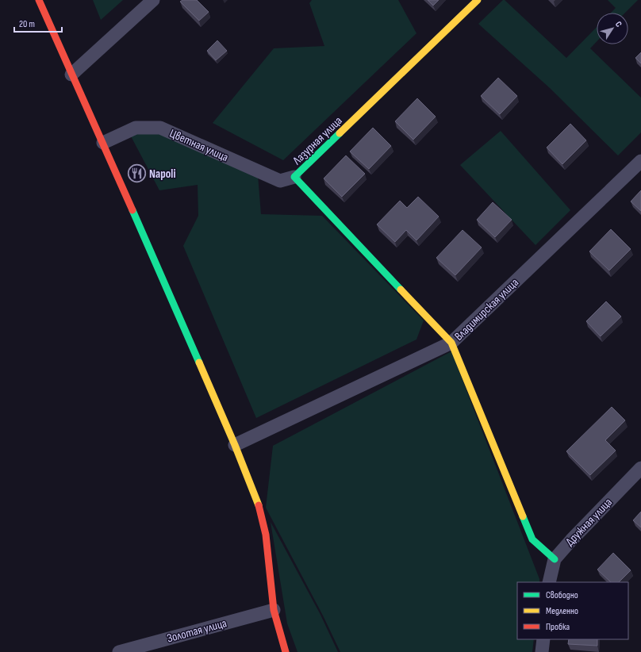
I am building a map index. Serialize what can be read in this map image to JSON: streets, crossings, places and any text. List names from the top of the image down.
{
  "streets": {
    "street": [
      "Лазурная улица",
      "Цветная улица",
      "Владимирская улица",
      "Дружная улица",
      "Золотая улица"
    ]
  },
  "crossings": [
    ["Лазурная улица", "Цветная улица"],
    ["Лазурная улица", "Владимирская улица"],
    ["Владимирская улица", "Дружная улица"]
  ],
  "places": {
    "restaurant": ["Napoli"]
  },
  "legend": ["Свободно", "Медленно", "Пробка"],
  "scale_bar": "20 m",
  "north": "top right"
}
